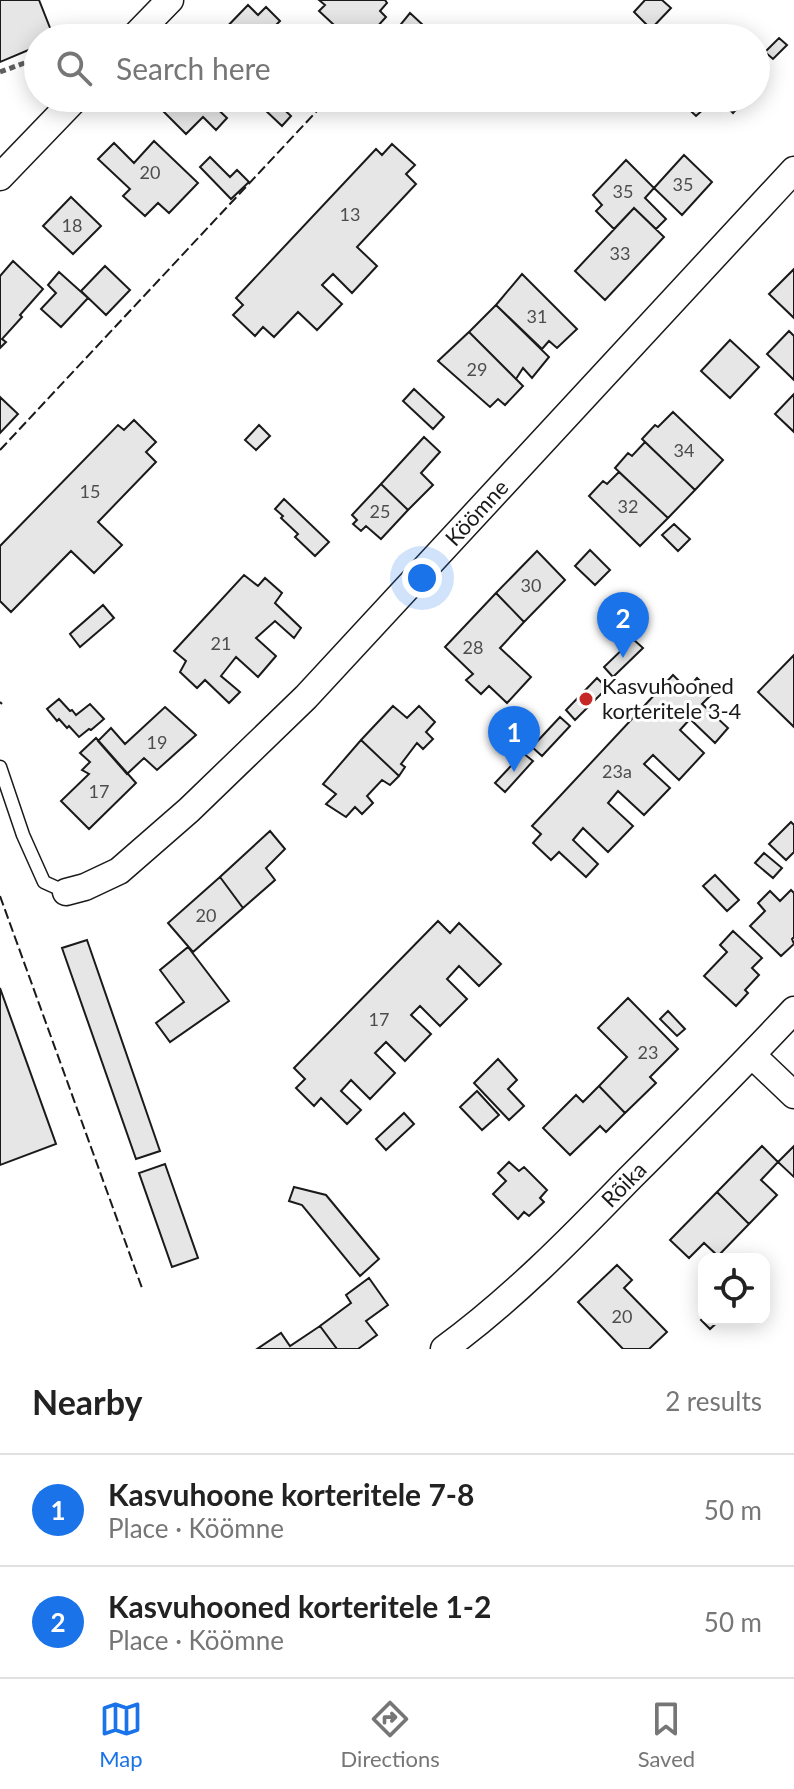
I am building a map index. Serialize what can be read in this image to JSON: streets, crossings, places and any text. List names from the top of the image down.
{
  "streets": {
    "street": ["Köömne", "Rõika"]
  },
  "places": ["Kasvuhooned korteritele 3-4"],
  "house_numbers": [
    "20",
    "35",
    "35",
    "13",
    "18",
    "33",
    "31",
    "29",
    "34",
    "15",
    "32",
    "25",
    "30",
    "21",
    "28",
    "19",
    "23a",
    "17",
    "20",
    "17",
    "23",
    "20"
  ],
  "page": {
    "search": "Search here",
    "pins": ["2", "1"],
    "heading": ["Nearby", "2 results"],
    "list": [
      {
        "mark": "1",
        "name": "Kasvuhoone korteritele 7-8",
        "note": "Place · Köömne",
        "value": "50 m"
      },
      {
        "mark": "2",
        "name": "Kasvuhooned korteritele 1-2",
        "note": "Place · Köömne",
        "value": "50 m"
      }
    ],
    "nav": ["Map", "Directions", "Saved"]
  }
}
